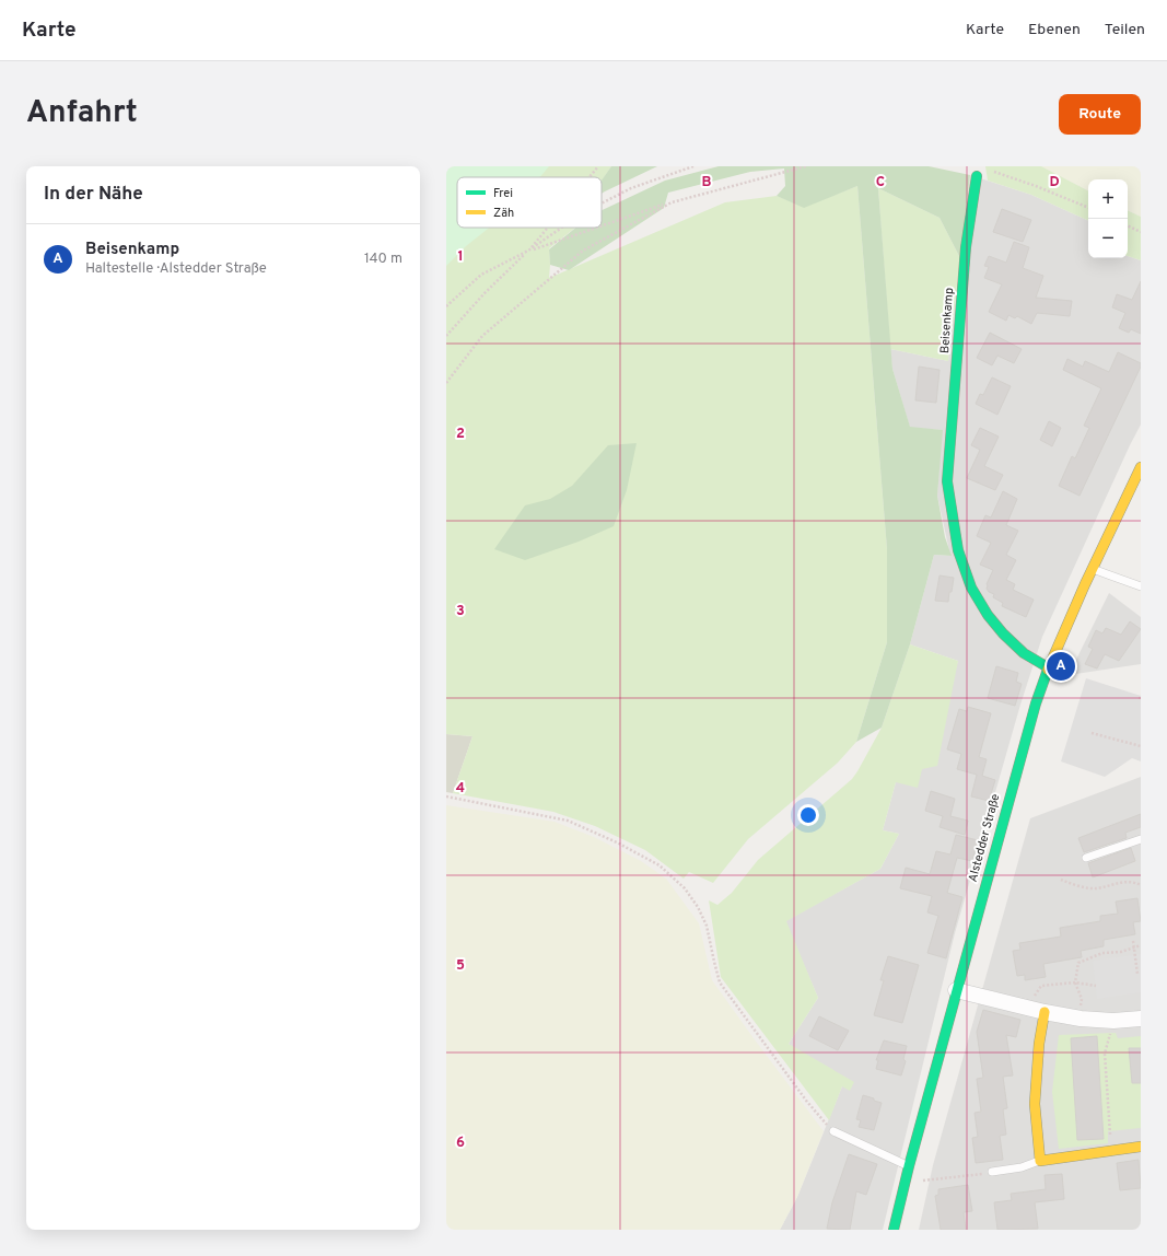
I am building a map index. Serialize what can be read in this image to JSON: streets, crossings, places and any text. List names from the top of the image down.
{
  "streets": {
    "street": ["Beisenkamp", "Alstedder Straße"]
  },
  "crossings": [
    ["Beisenkamp", "Alstedder Straße"]
  ],
  "legend": ["Frei", "Zäh"],
  "page": {
    "header": "Karte",
    "nav": ["Karte", "Ebenen", "Teilen"],
    "title": "Anfahrt",
    "buttons": "Route",
    "heading": "In der Nähe",
    "map_buttons": ["+", "−"],
    "list": [
      {
        "mark": "A",
        "name": "Beisenkamp",
        "note": "Haltestelle · Alstedder Straße",
        "value": "140 m"
      }
    ],
    "pins": "A"
  },
  "grid": {
    "columns": ["B", "C", "D"],
    "rows": [
      "1",
      "2",
      "3",
      "4",
      "5",
      "6"
    ]
  }
}
